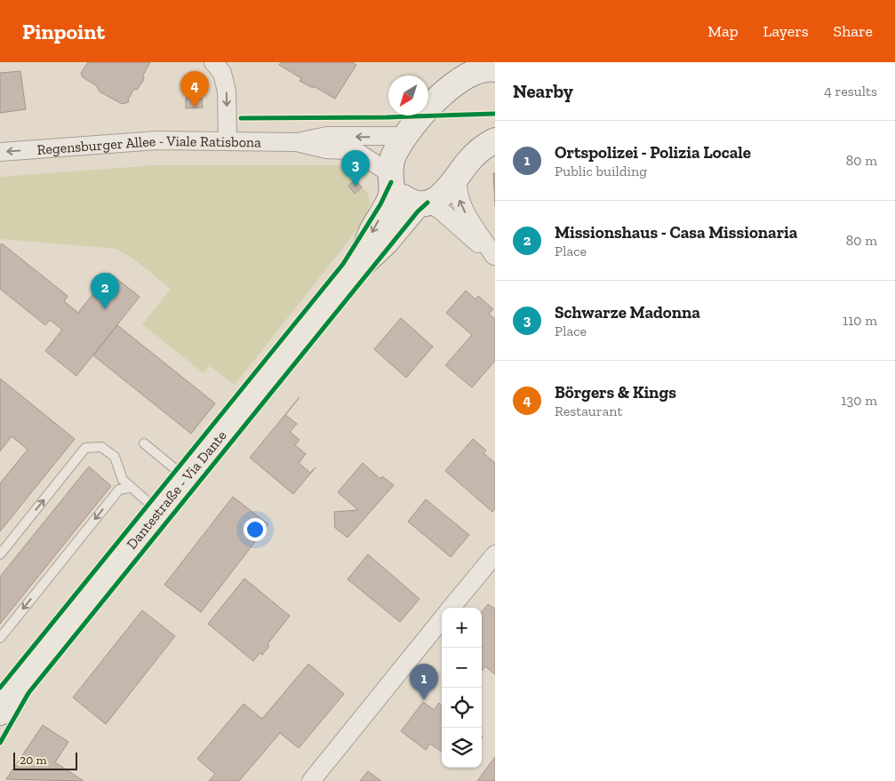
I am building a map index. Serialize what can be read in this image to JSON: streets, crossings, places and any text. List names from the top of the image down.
{
  "streets": {
    "main road": ["Dantestraße - Via Dante"],
    "street": ["Regensburger Allee - Viale Ratisbona"]
  },
  "crossings": [
    ["Regensburger Allee - Viale Ratisbona", "Dantestraße - Via Dante"]
  ],
  "one_way": ["Regensburger Allee - Viale Ratisbona"],
  "scale_bar": "20 m",
  "north": "bottom left",
  "page": {
    "header": "Pinpoint",
    "nav": ["Map", "Layers", "Share"],
    "heading": ["Nearby", "4 results"],
    "pins": [
      "4",
      "3",
      "2",
      "1"
    ],
    "list": [
      {
        "mark": "1",
        "name": "Ortspolizei - Polizia Locale",
        "note": "Public building",
        "value": "80 m"
      },
      {
        "mark": "2",
        "name": "Missionshaus - Casa Missionaria",
        "note": "Place",
        "value": "80 m"
      },
      {
        "mark": "3",
        "name": "Schwarze Madonna",
        "note": "Place",
        "value": "110 m"
      },
      {
        "mark": "4",
        "name": "Börgers & Kings",
        "note": "Restaurant",
        "value": "130 m"
      }
    ],
    "map_buttons": ["+", "−"],
    "scale": "20 m"
  }
}
